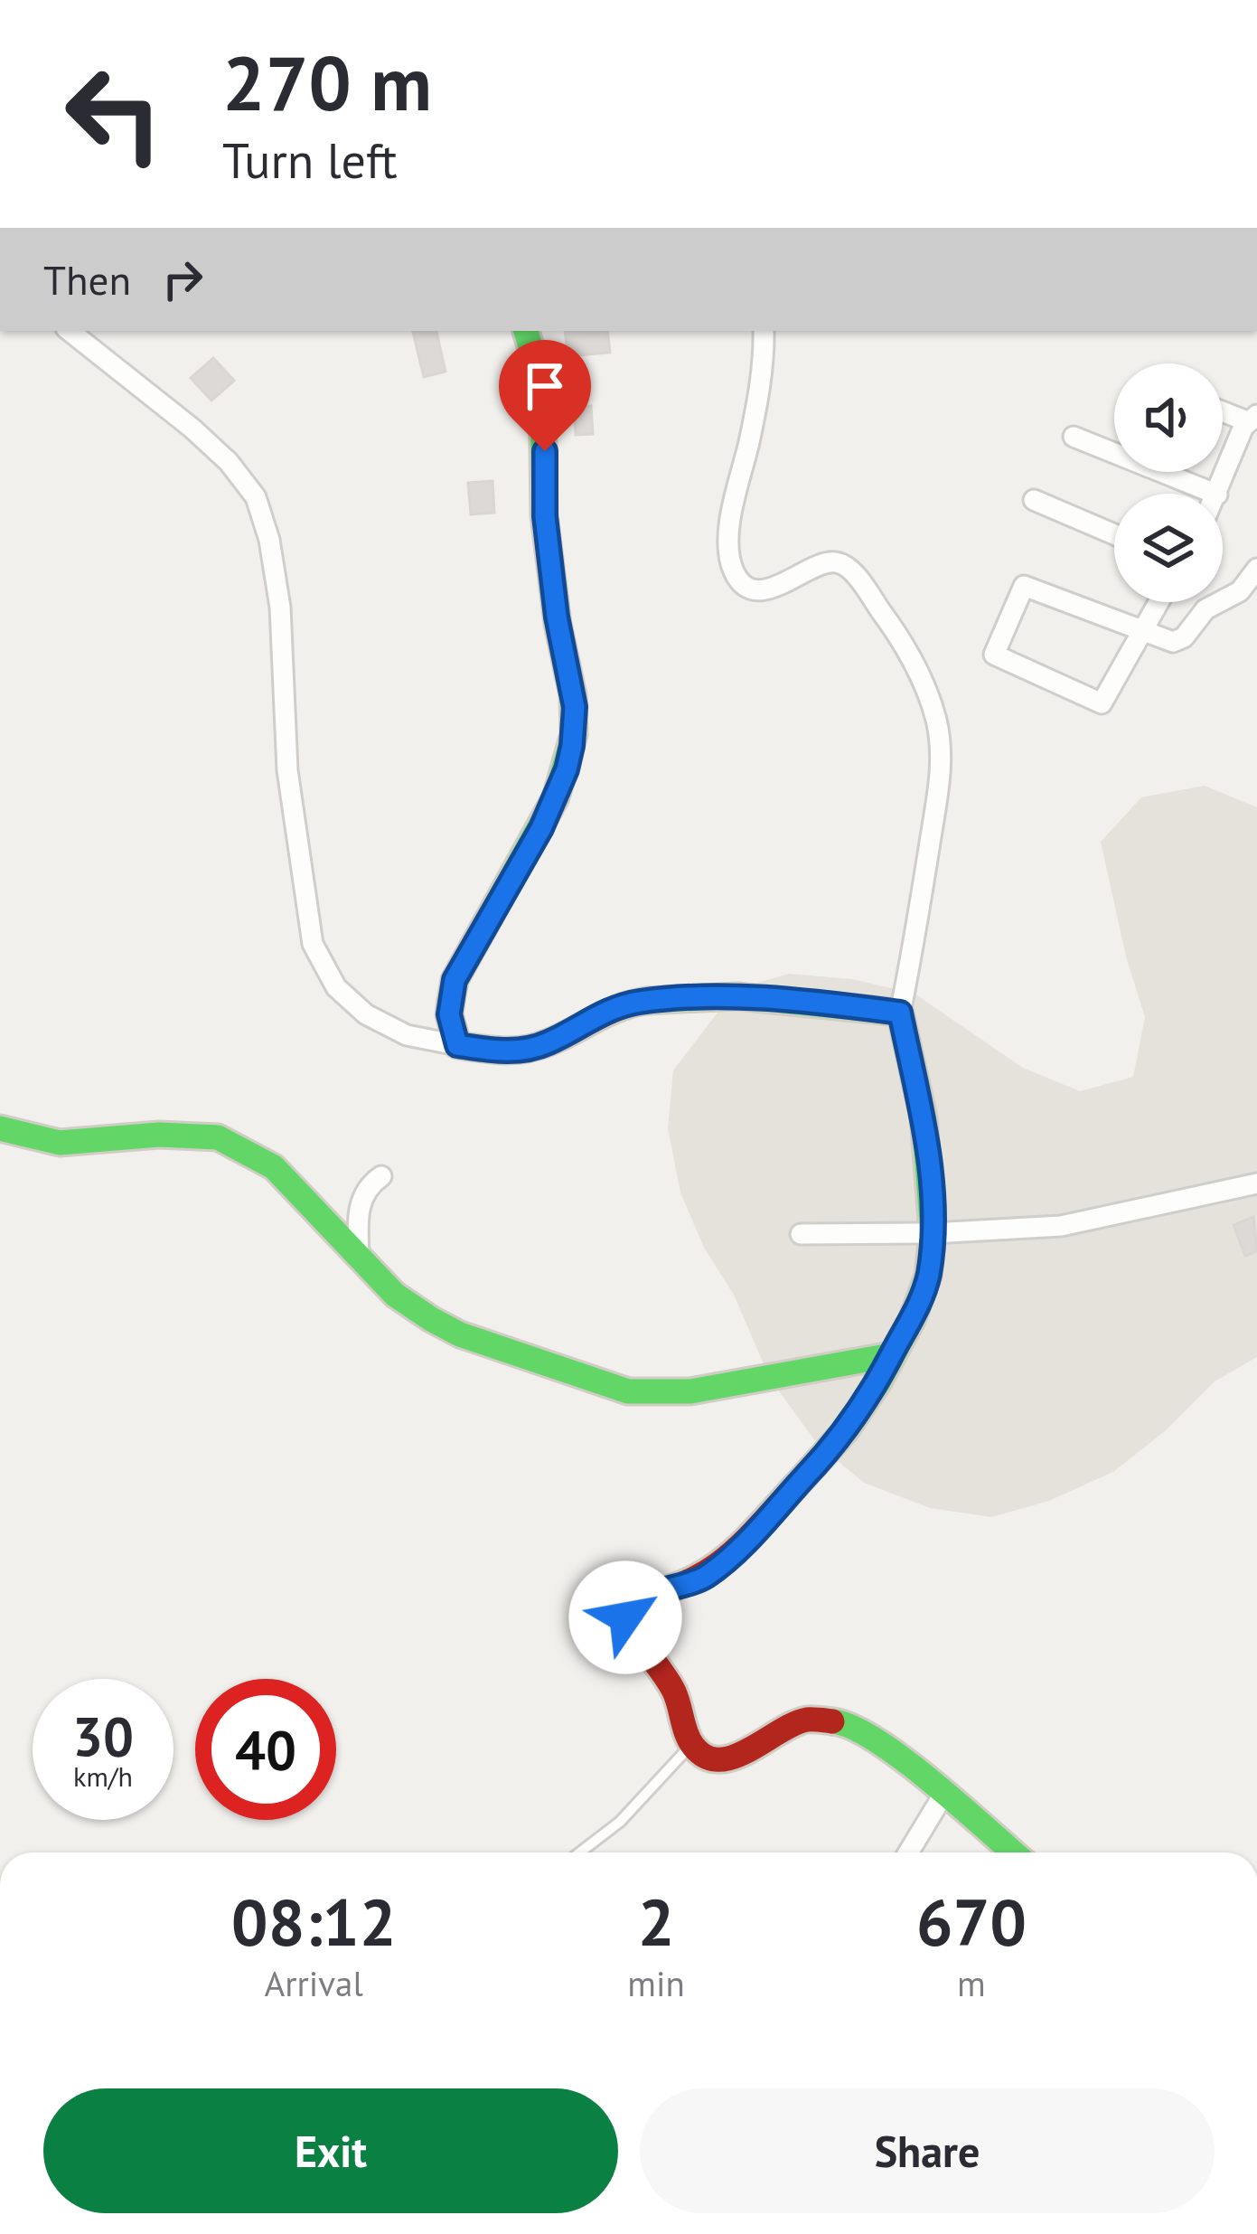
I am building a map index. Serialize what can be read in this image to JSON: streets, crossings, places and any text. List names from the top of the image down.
{
  "page": {
    "turn": ["270 m", "Turn left"],
    "then": "Then",
    "speed": "30 km/h",
    "limit": "40",
    "eta": [
      "08:12",
      "Arrival",
      "2",
      "min",
      "670",
      "m"
    ],
    "buttons": ["Exit", "Share"]
  }
}
